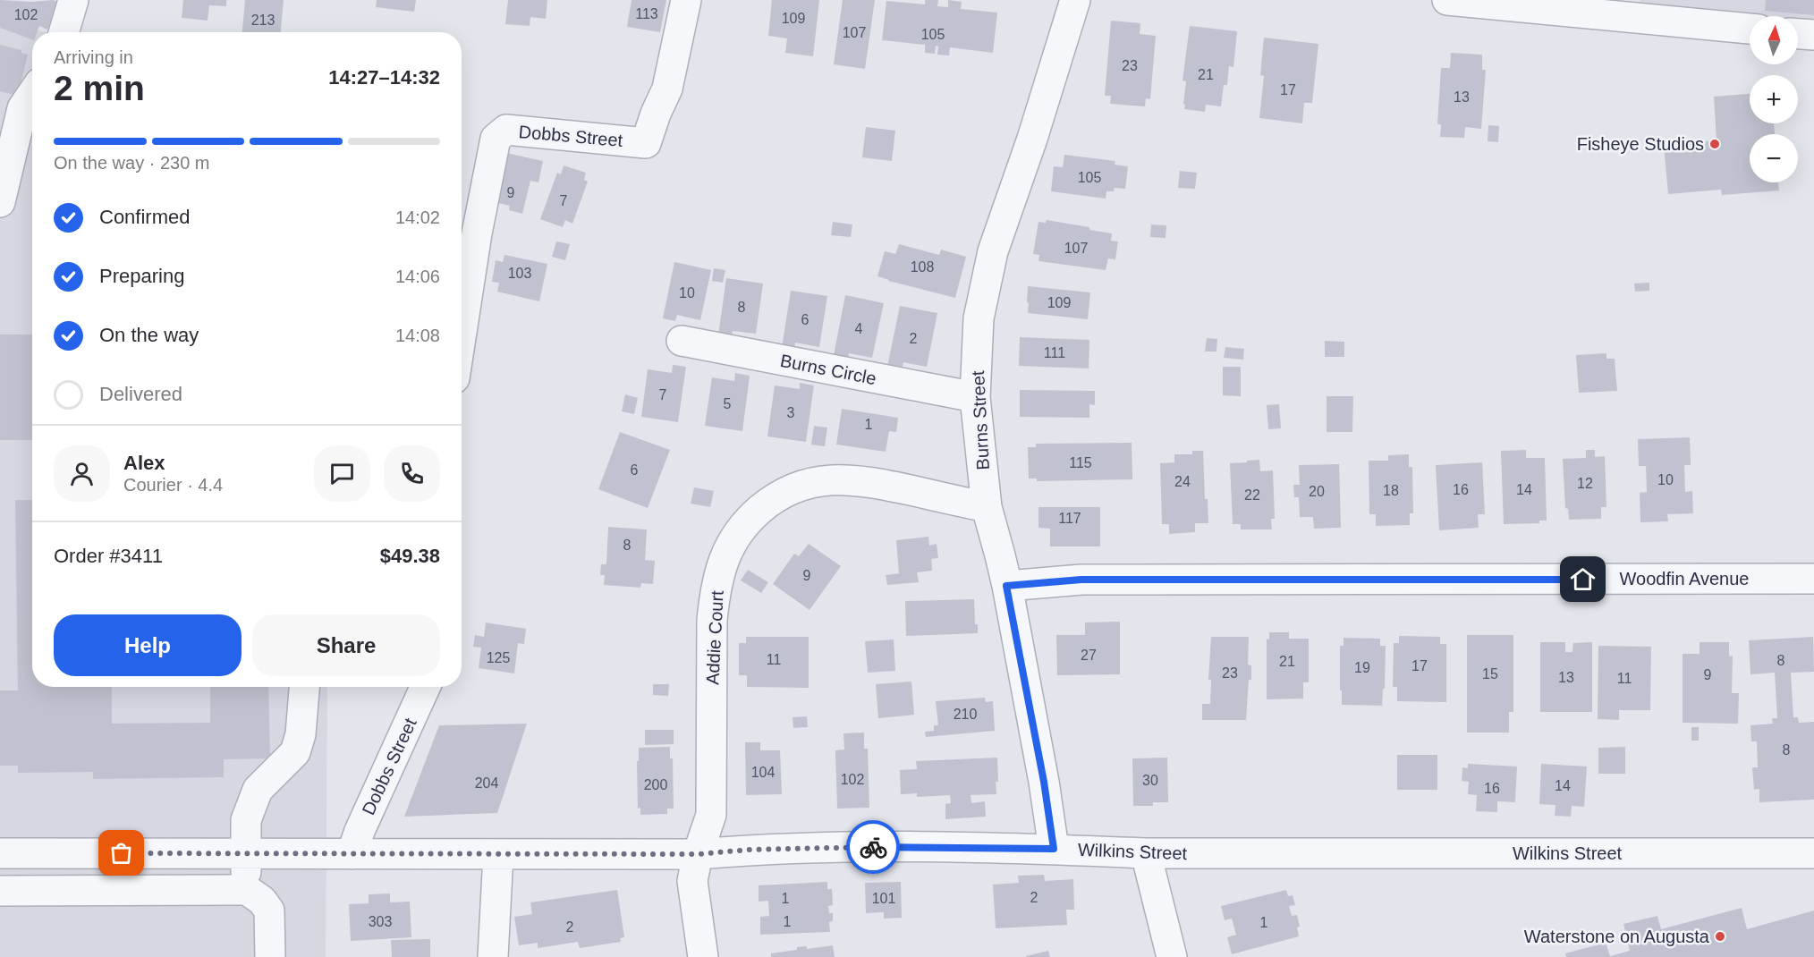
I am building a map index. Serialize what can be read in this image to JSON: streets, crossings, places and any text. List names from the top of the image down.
{
  "streets": {
    "street": [
      "Dobbs Street",
      "Burns Circle",
      "Burns Street",
      "Woodfin Avenue",
      "Addie Court",
      "Wilkins Street"
    ]
  },
  "crossings": [
    ["Dobbs Street", "Wilkins Street"],
    ["Burns Circle", "Burns Street"],
    ["Burns Street", "Woodfin Avenue"],
    ["Burns Street", "Addie Court"],
    ["Burns Street", "Wilkins Street"],
    ["Addie Court", "Wilkins Street"]
  ],
  "places": ["Fisheye Studios", "Waterstone on Augusta"],
  "house_numbers": [
    "113",
    "102",
    "109",
    "213",
    "107",
    "105",
    "23",
    "21",
    "17",
    "13",
    "105",
    "9",
    "7",
    "107",
    "108",
    "103",
    "10",
    "109",
    "8",
    "6",
    "4",
    "2",
    "111",
    "7",
    "5",
    "3",
    "1",
    "115",
    "6",
    "10",
    "24",
    "12",
    "16",
    "14",
    "18",
    "20",
    "22",
    "117",
    "8",
    "9",
    "27",
    "125",
    "11",
    "8",
    "21",
    "17",
    "19",
    "23",
    "15",
    "9",
    "13",
    "11",
    "210",
    "8",
    "104",
    "102",
    "30",
    "204",
    "200",
    "14",
    "16",
    "2",
    "1",
    "101",
    "303",
    "1",
    "1",
    "2"
  ],
  "north": "top",
  "page": {
    "map_buttons": ["+", "−"],
    "heading": ["2 min", "Arriving in", "14:27–14:32"],
    "panel": [
      "Alex",
      "Courier · 4.4",
      "Order #3411",
      "$49.38"
    ],
    "bar": "On the way · 230 m",
    "list": [
      ["Confirmed", "14:02"],
      ["Preparing", "14:06"],
      ["On the way", "14:08"],
      "Delivered"
    ],
    "buttons": ["Help", "Share"]
  }
}
